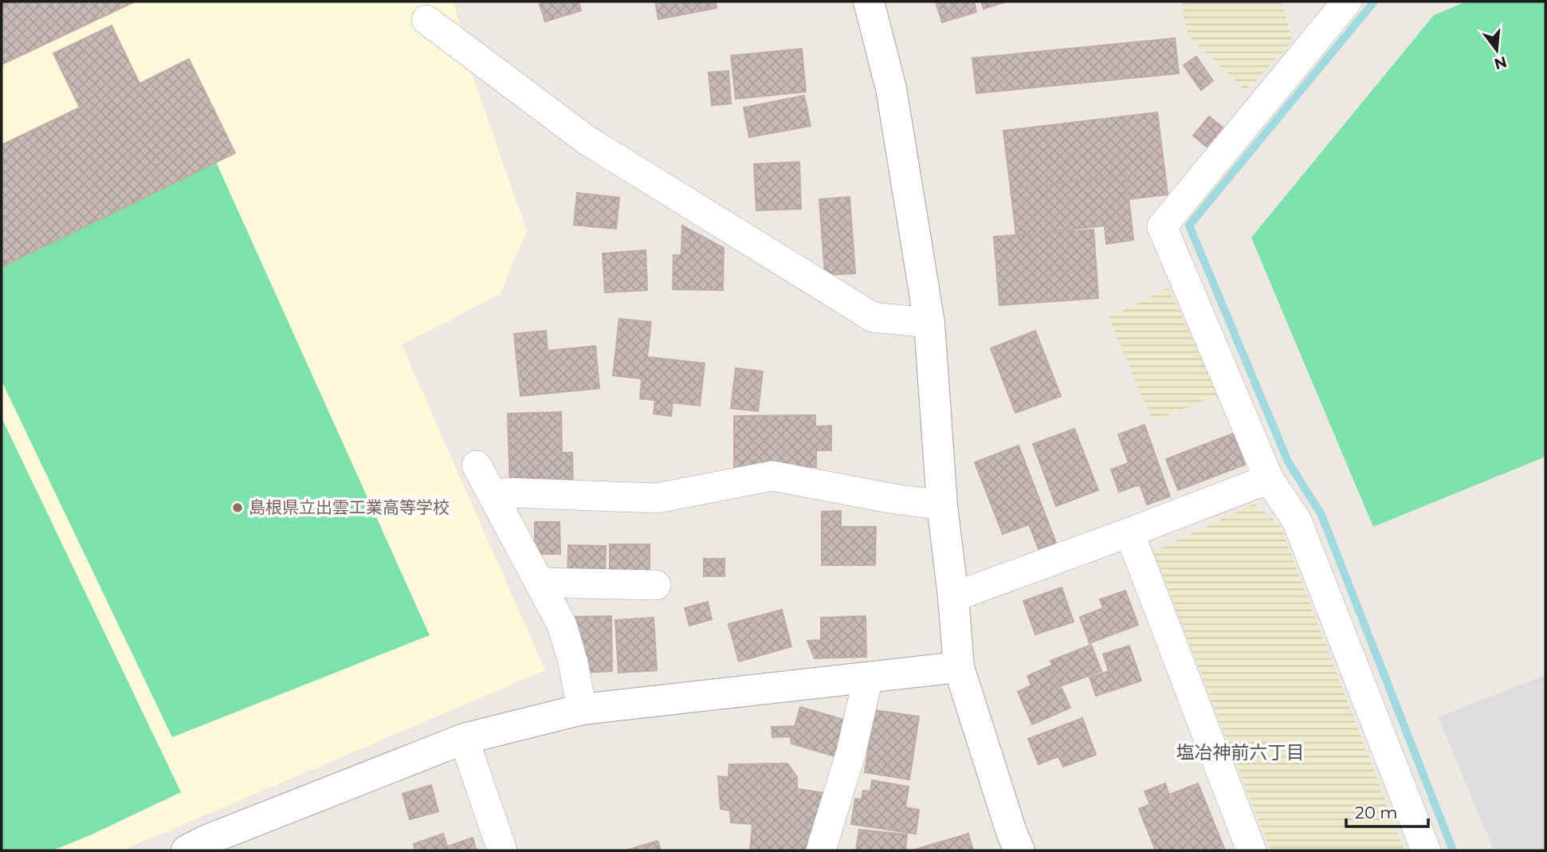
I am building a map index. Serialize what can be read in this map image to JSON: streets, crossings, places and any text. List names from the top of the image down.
{
  "districts": ["塩冶神前六丁目"],
  "places": ["島根県立出雲工業高等学校"],
  "scale_bar": "20 m",
  "north": "bottom"
}
